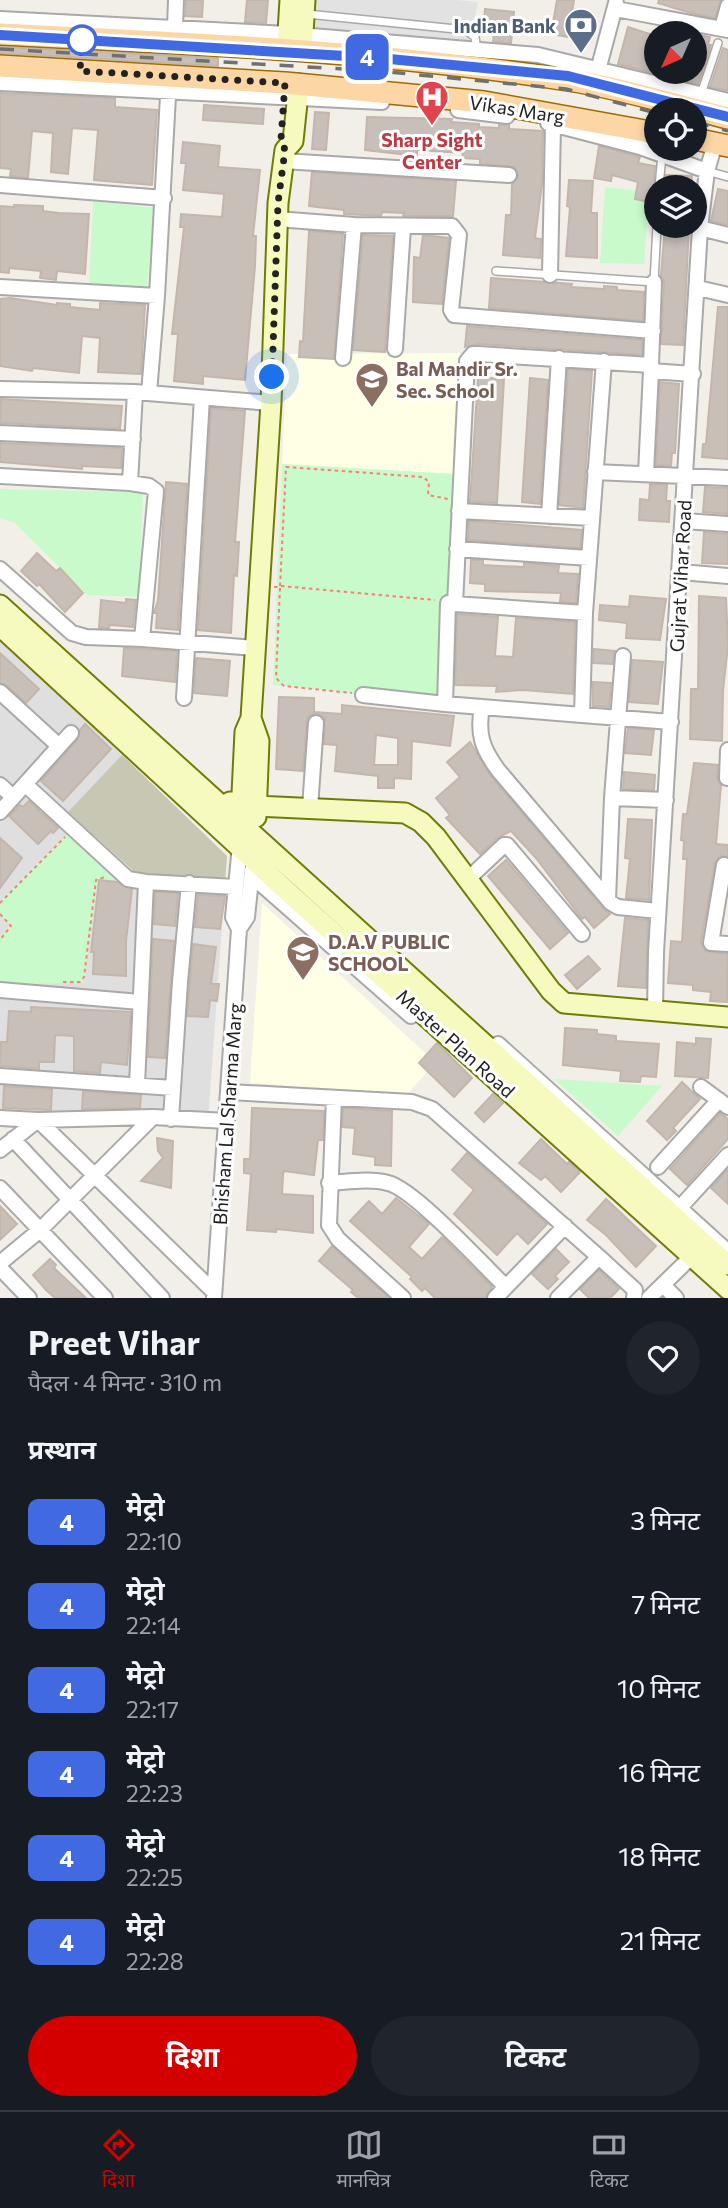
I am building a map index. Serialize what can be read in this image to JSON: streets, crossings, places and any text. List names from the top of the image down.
{
  "streets": {
    "main road": ["Vikas Marg", "Master Plan Road"],
    "street": ["Gujrat Vihar Road", "Bhisham Lal Sharma Marg"]
  },
  "crossings": [
    ["Master Plan Road", "Bhisham Lal Sharma Marg"]
  ],
  "places": {
    "bank": ["Indian Bank"],
    "hospital": ["Sharp Sight Center"],
    "school or university": ["Bal Mandir Sr. Sec. School", "D.A.V PUBLIC SCHOOL"]
  },
  "lines": ["metro line 4"],
  "north": "bottom left",
  "page": {
    "on_map": "4",
    "heading": [
      ["Preet Vihar", "पैदल · 4 मिनट · 310 m"],
      "प्रस्थान"
    ],
    "list": [
      {
        "mark": "4",
        "name": "मेट्रो",
        "note": "22:10",
        "value": "3 मिनट"
      },
      {
        "mark": "4",
        "name": "मेट्रो",
        "note": "22:14",
        "value": "7 मिनट"
      },
      {
        "mark": "4",
        "name": "मेट्रो",
        "note": "22:17",
        "value": "10 मिनट"
      },
      {
        "mark": "4",
        "name": "मेट्रो",
        "note": "22:23",
        "value": "16 मिनट"
      },
      {
        "mark": "4",
        "name": "मेट्रो",
        "note": "22:25",
        "value": "18 मिनट"
      },
      {
        "mark": "4",
        "name": "मेट्रो",
        "note": "22:28",
        "value": "21 मिनट"
      }
    ],
    "buttons": ["दिशा", "टिकट"],
    "tabs": ["दिशा", "मानचित्र", "टिकट"]
  }
}
